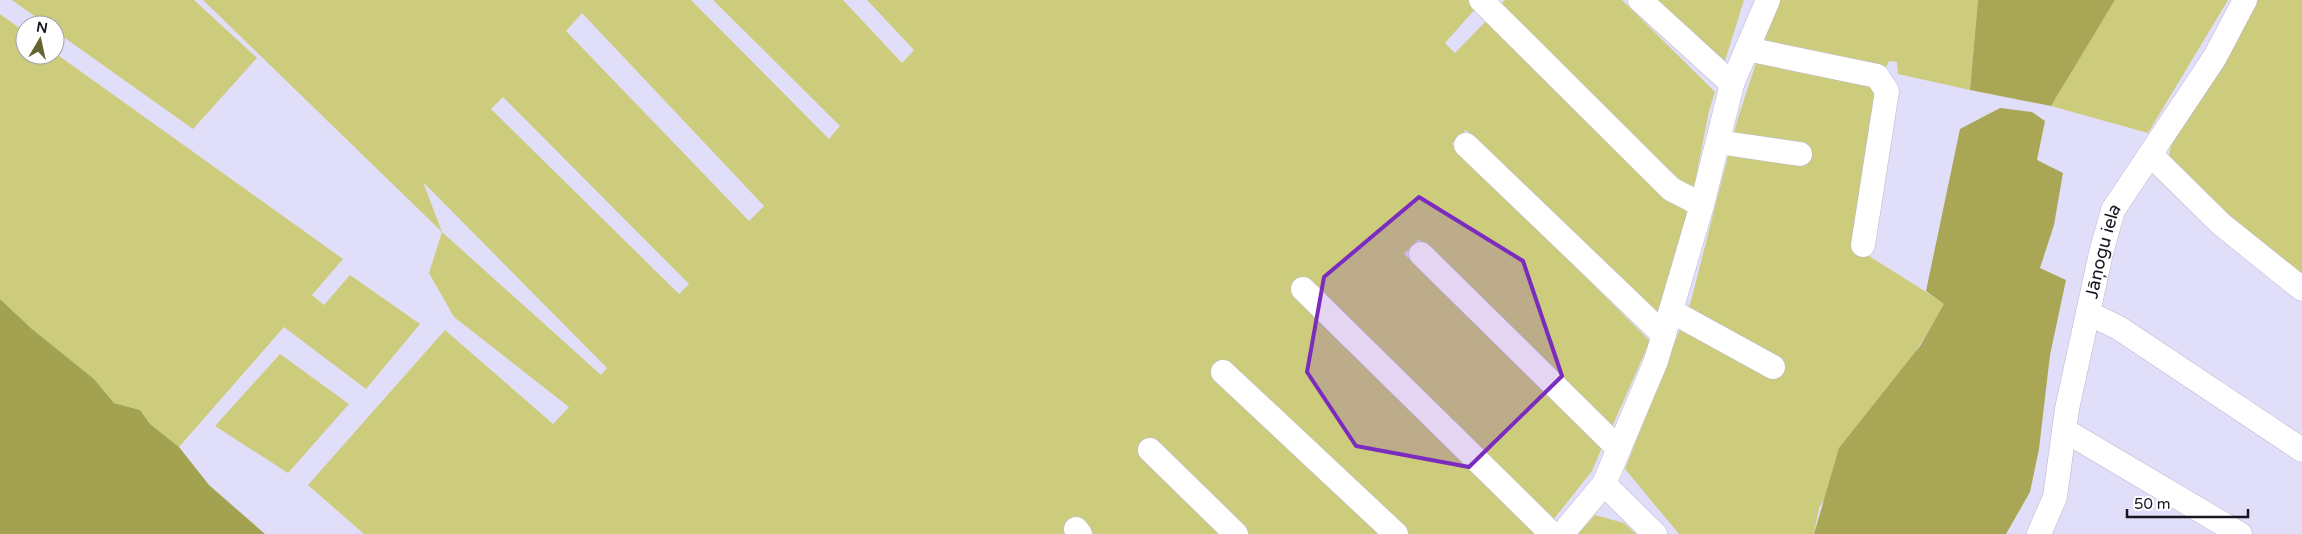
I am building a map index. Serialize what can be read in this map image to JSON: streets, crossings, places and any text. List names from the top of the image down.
{
  "streets": {
    "street": ["Jāņogu iela"]
  },
  "scale_bar": "50 m",
  "north": "top"
}
